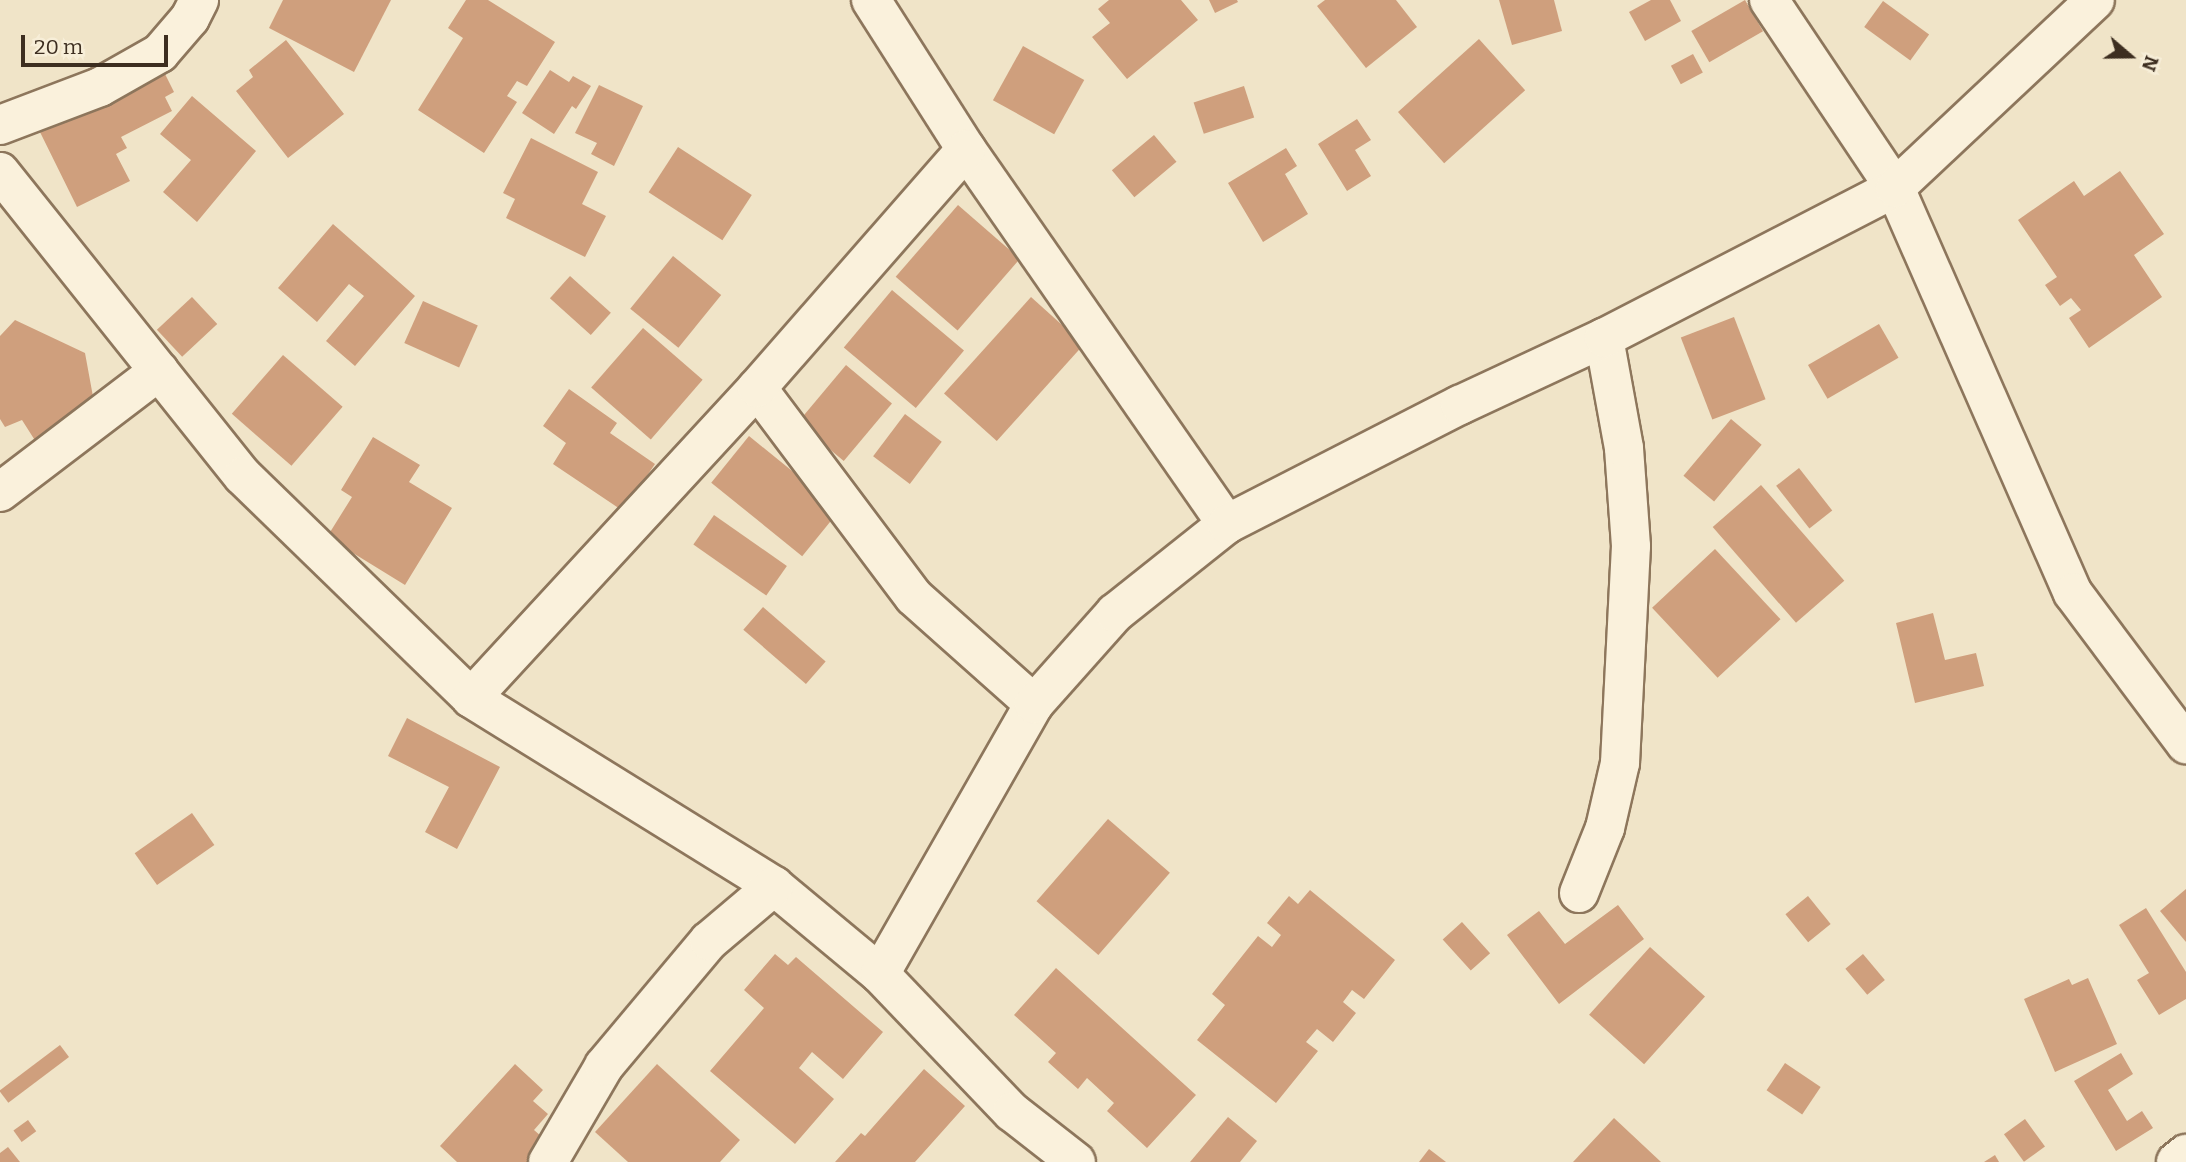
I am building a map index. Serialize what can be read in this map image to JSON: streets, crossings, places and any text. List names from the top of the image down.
{
  "scale_bar": "20 m",
  "north": "right"
}
